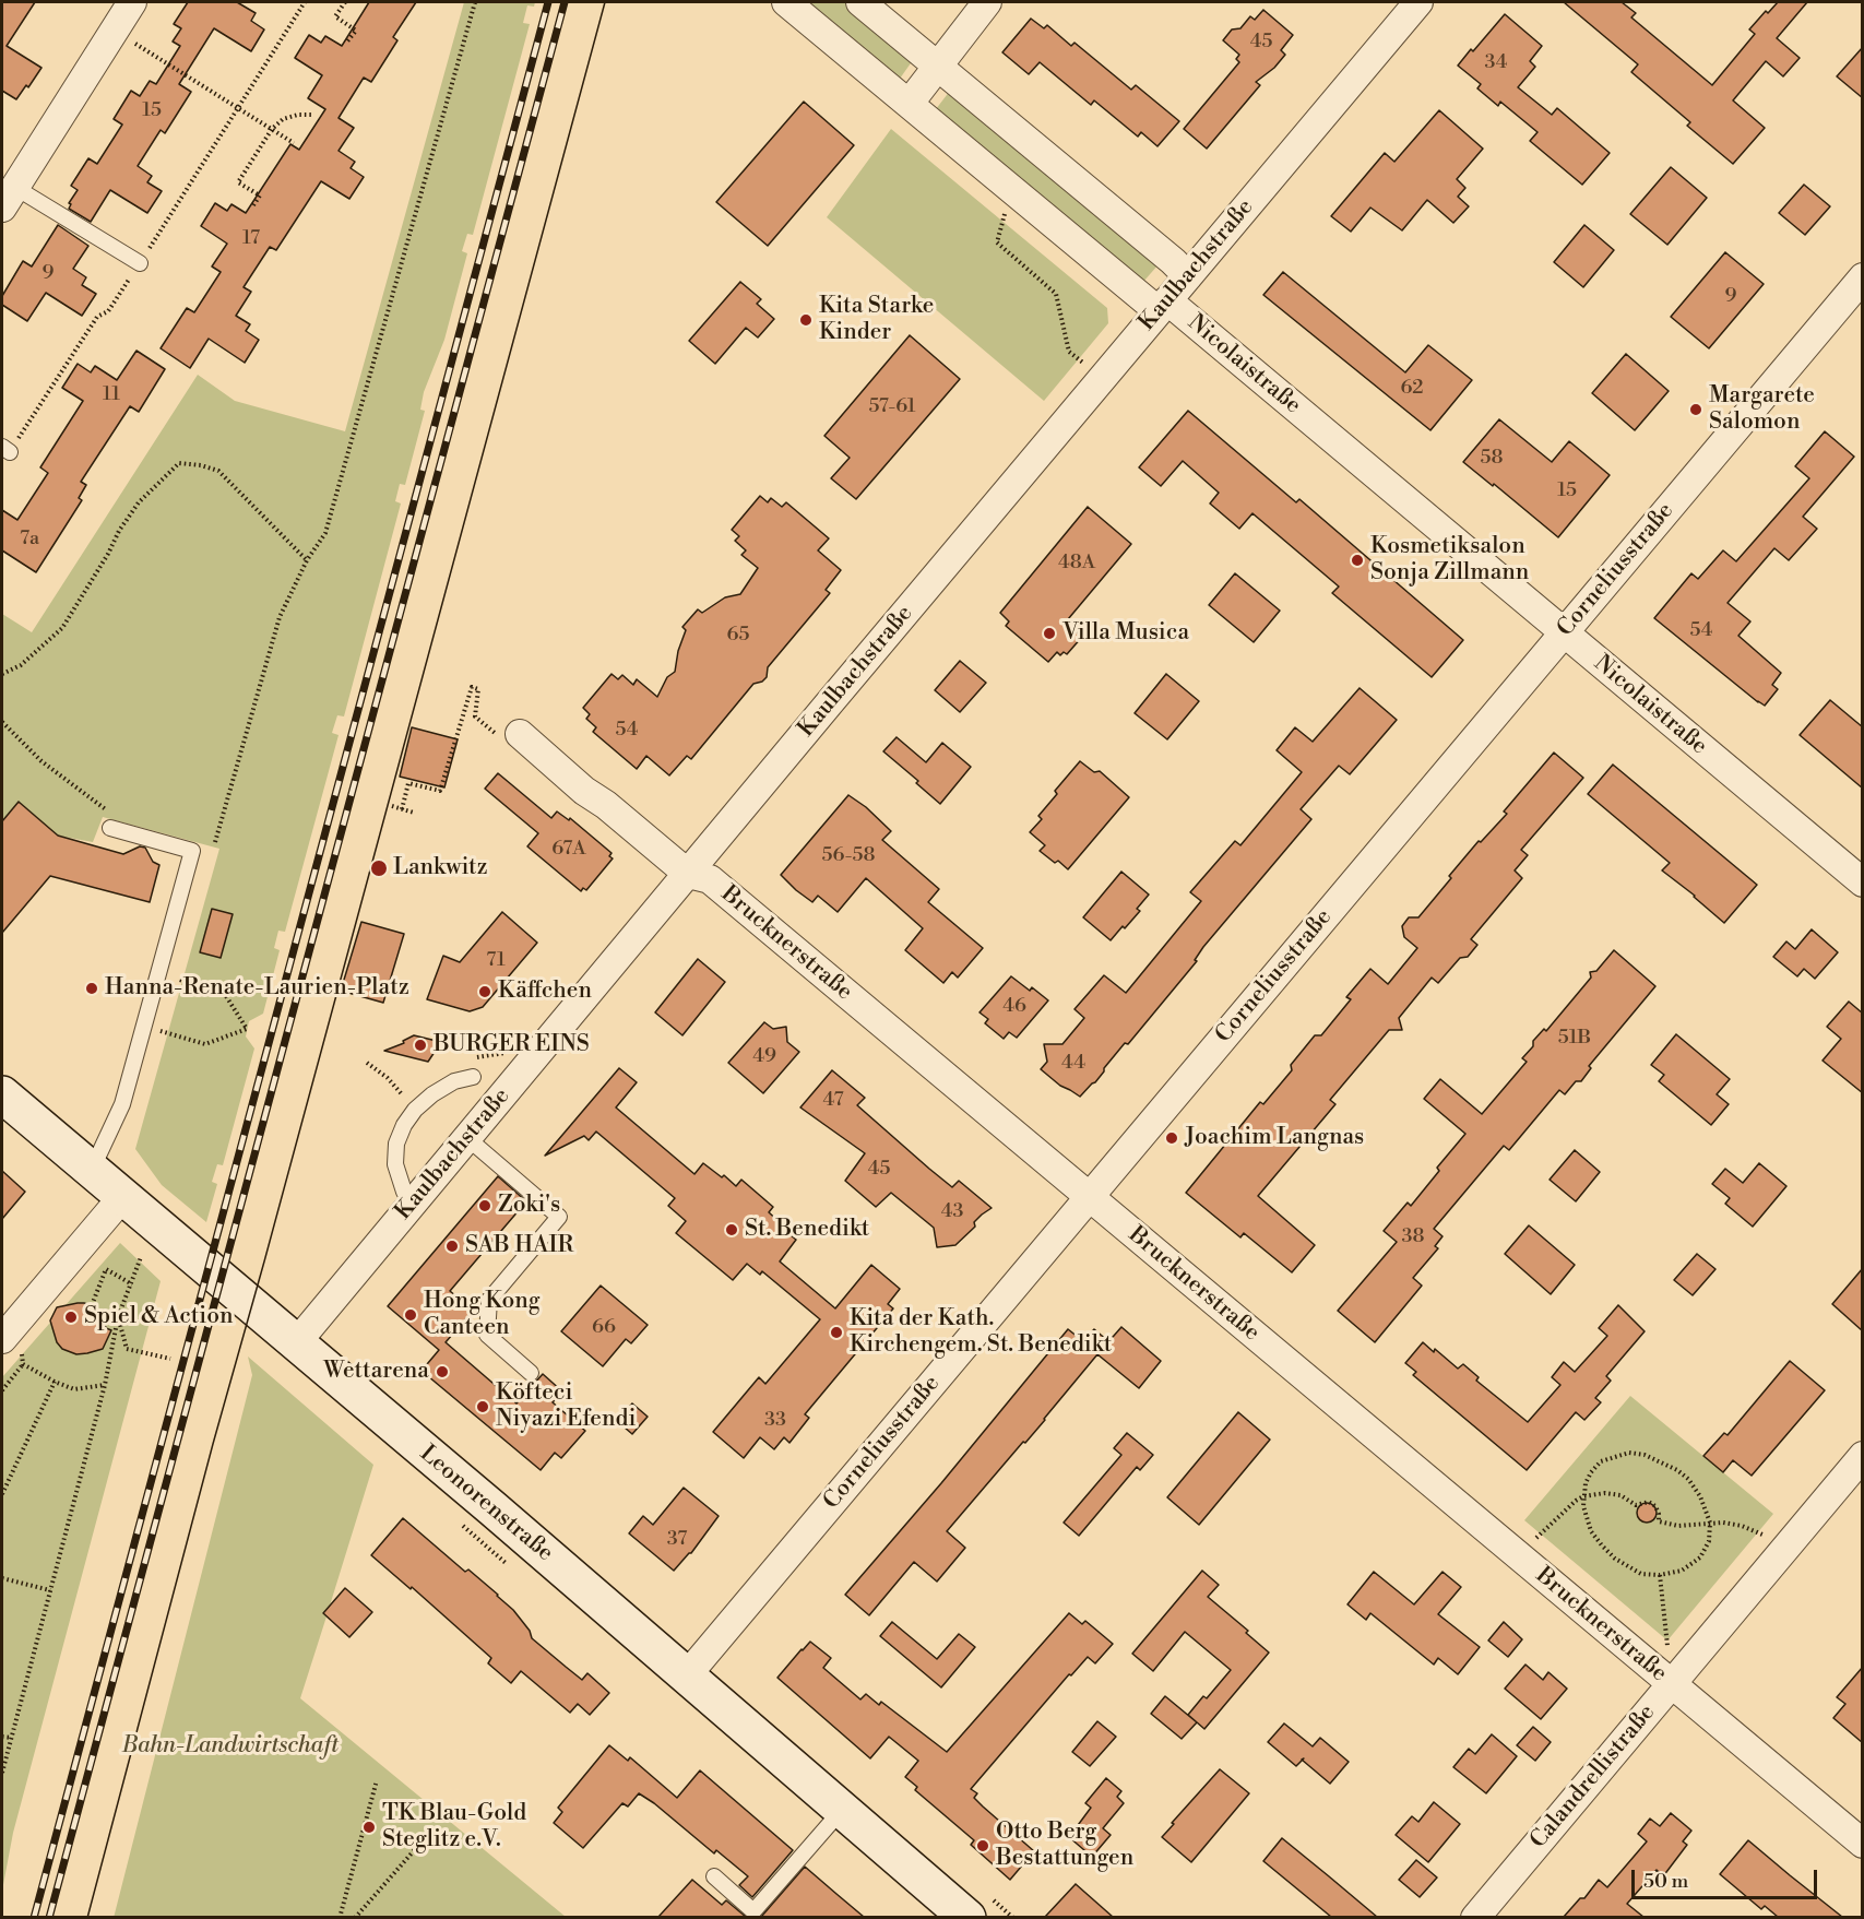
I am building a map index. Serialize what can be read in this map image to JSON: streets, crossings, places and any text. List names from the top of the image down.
{
  "streets": {
    "main road": ["Leonorenstraße"],
    "street": [
      "Kaulbachstraße",
      "Nicolaistraße",
      "Corneliusstraße",
      "Brucknerstraße",
      "Calandrellistraße"
    ]
  },
  "crossings": [
    ["Kaulbachstraße", "Nicolaistraße"],
    ["Kaulbachstraße", "Brucknerstraße"],
    ["Kaulbachstraße", "Leonorenstraße"],
    ["Nicolaistraße", "Corneliusstraße"],
    ["Corneliusstraße", "Brucknerstraße"],
    ["Corneliusstraße", "Leonorenstraße"],
    ["Brucknerstraße", "Calandrellistraße"]
  ],
  "parks": ["Bahn-Landwirtschaft"],
  "places": [
    "Kita Starke Kinder",
    "Margarete Salomon",
    "Kosmetiksalon Sonja Zillmann",
    "Villa Musica",
    "Lankwitz",
    "Hanna-Renate-Laurien-Platz",
    "Käffchen",
    "BURGER EINS",
    "Joachim Langnas",
    "Zoki's",
    "St. Benedikt",
    "SAB HAIR",
    "Hong Kong Canteen",
    "Spiel & Action",
    "Kita der Kath. Kirchengem. St. Benedikt",
    "Wettarena",
    "Köfteci Niyazi Efendi",
    "TK Blau-Gold Steglitz e.V.",
    "Otto Berg Bestattungen"
  ],
  "house_numbers": [
    "45",
    "34",
    "15",
    "17",
    "9",
    "9",
    "62",
    "11",
    "57-61",
    "58",
    "15",
    "7a",
    "48A",
    "54",
    "65",
    "54",
    "67A",
    "56-58",
    "71",
    "46",
    "51B",
    "49",
    "44",
    "47",
    "45",
    "43",
    "38",
    "66",
    "33",
    "37"
  ],
  "scale_bar": "50 m"
}
